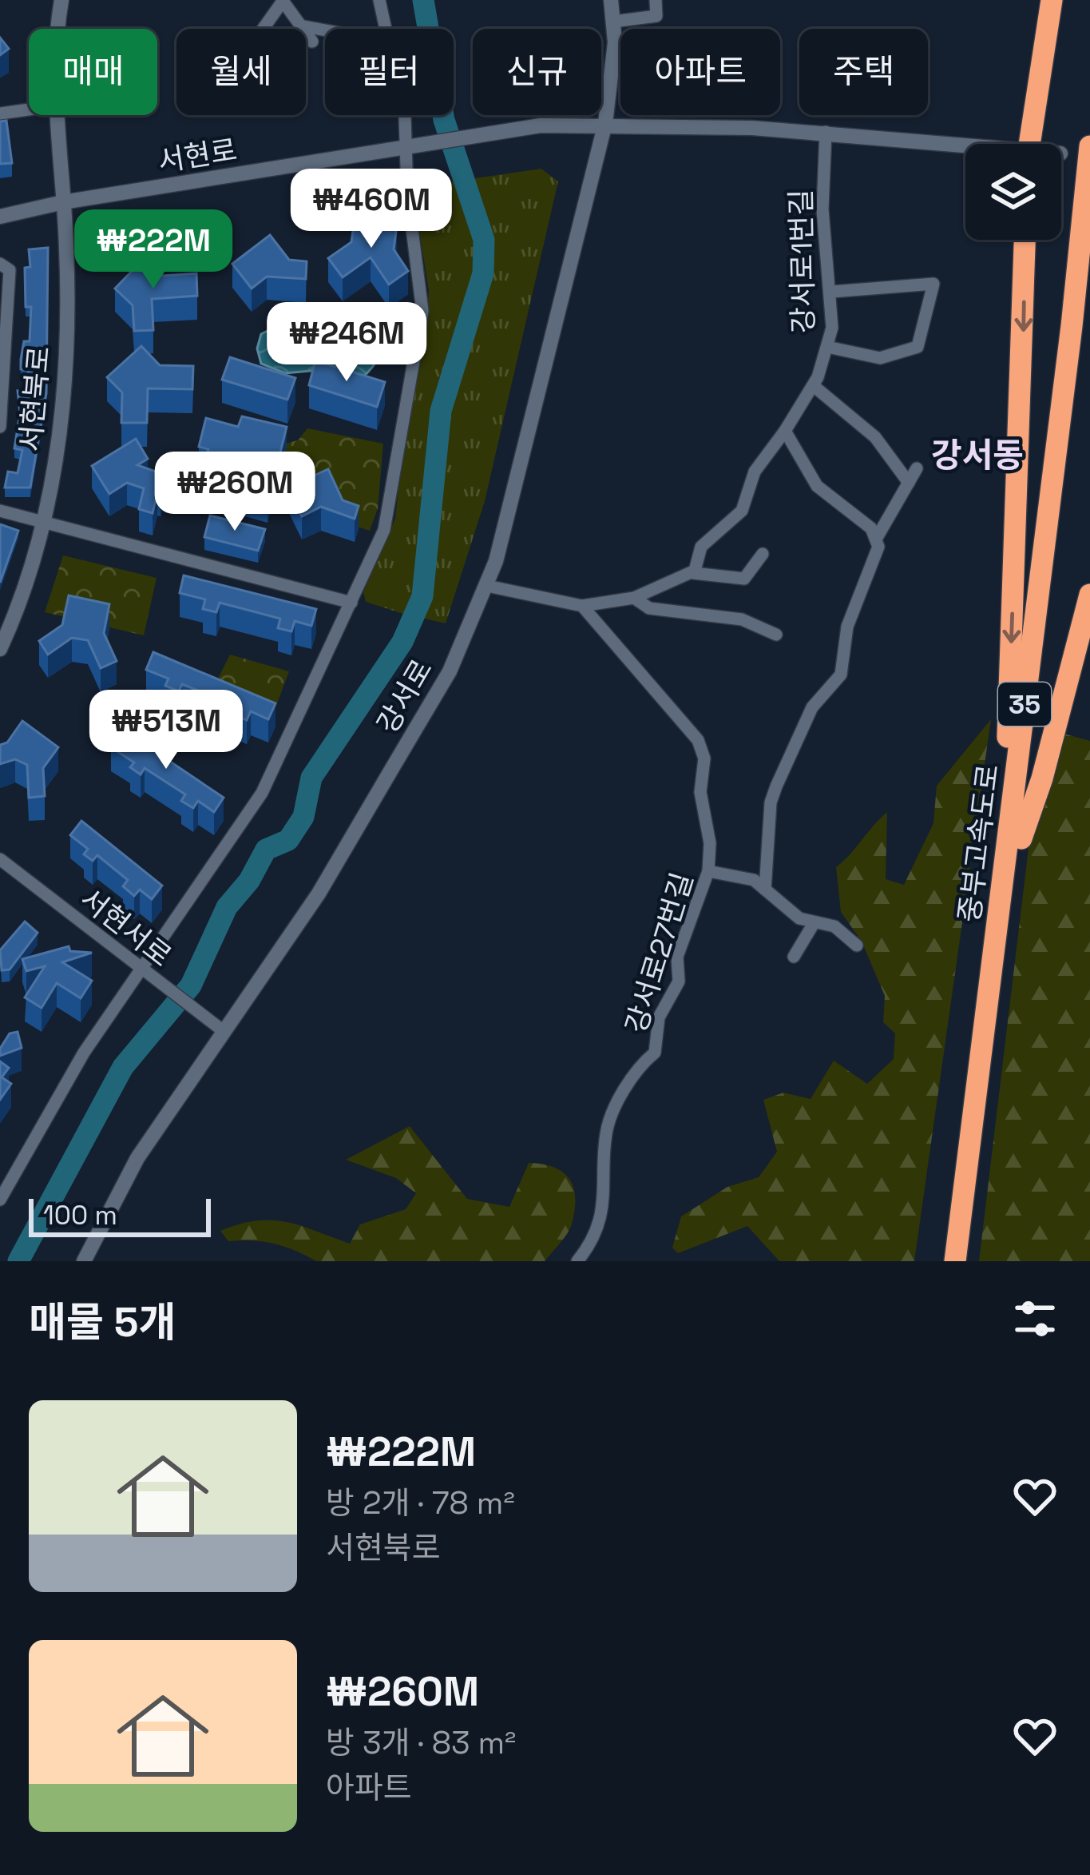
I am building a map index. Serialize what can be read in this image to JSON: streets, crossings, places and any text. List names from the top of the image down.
{
  "streets": {
    "highway": ["35", "중부고속도로"],
    "street": [
      "서현로",
      "강서로1번길",
      "서현북로",
      "강서로",
      "서현서로",
      "강서로27번길"
    ]
  },
  "crossings": [
    ["서현로", "강서로1번길"],
    ["서현로", "서현북로"],
    ["서현로", "강서로"],
    ["강서로", "서현서로"]
  ],
  "districts": ["강서동"],
  "scale_bar": "100 m",
  "page": {
    "chip": [
      "매매",
      "월세",
      "필터",
      "신규",
      "아파트",
      "주택"
    ],
    "price": [
      "₩460M",
      "₩222M",
      "₩246M",
      "₩260M",
      "₩513M"
    ],
    "scale": "100 m",
    "heading": "매물 5개",
    "list": [
      {
        "name": "₩222M",
        "note": "방 2개 · 78 m² · 서현북로"
      },
      {
        "name": "₩260M",
        "note": "방 3개 · 83 m² · 아파트"
      }
    ]
  }
}
